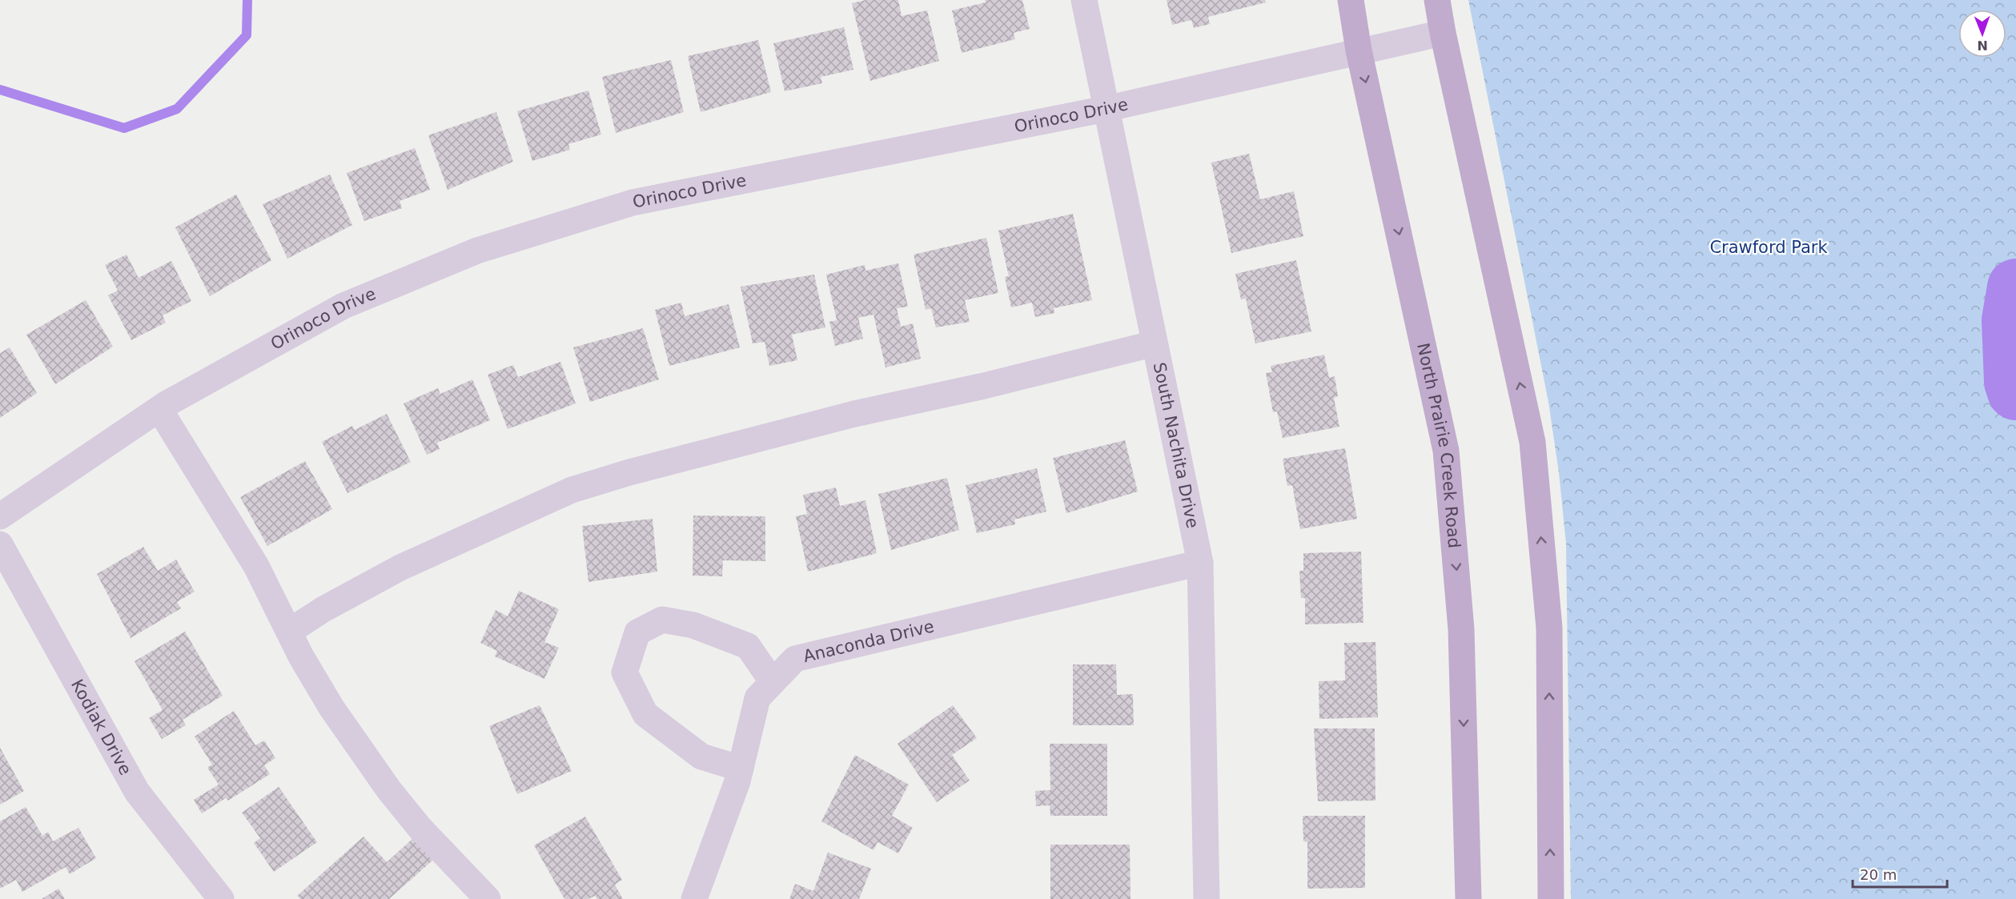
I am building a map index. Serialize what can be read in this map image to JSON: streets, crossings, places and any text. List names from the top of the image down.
{
  "streets": {
    "main road": ["North Prairie Creek Road"],
    "street": [
      "Orinoco Drive",
      "South Nachita Drive",
      "Anaconda Drive",
      "Kodiak Drive"
    ]
  },
  "crossings": [
    ["Orinoco Drive", "South Nachita Drive"],
    ["Orinoco Drive", "North Prairie Creek Road"],
    ["South Nachita Drive", "Anaconda Drive"]
  ],
  "parks": ["Crawford Park"],
  "scale_bar": "20 m",
  "north": "bottom"
}
